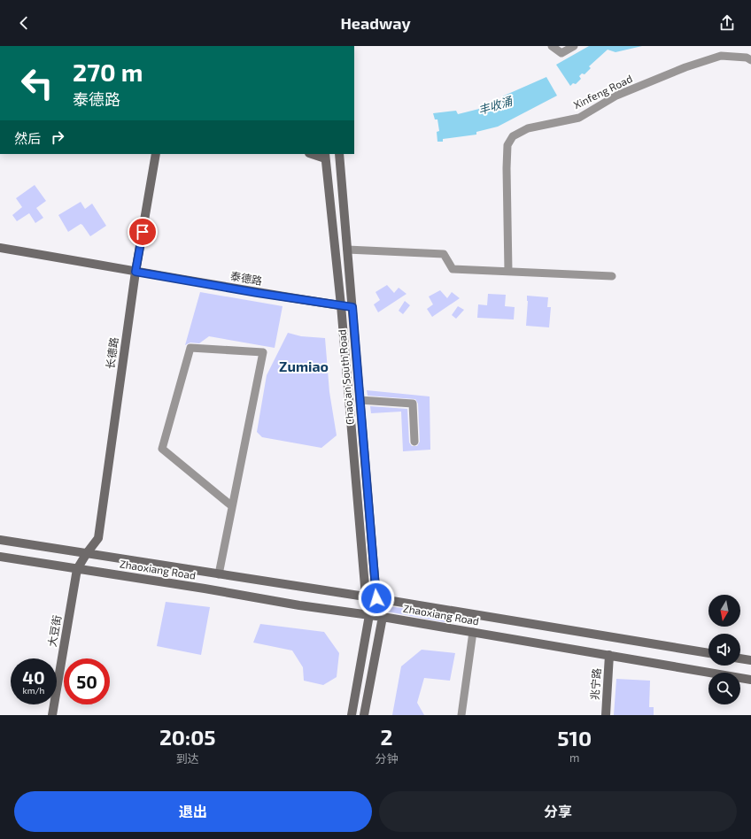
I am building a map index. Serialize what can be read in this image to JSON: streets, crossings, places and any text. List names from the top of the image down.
{
  "streets": {
    "main road": [
      "泰德路",
      "长德路",
      "Chao'an South Road",
      "Zhaoxiang Road",
      "大豆街",
      "兆宁路"
    ],
    "street": ["Xinfeng Road"]
  },
  "crossings": [
    ["泰德路", "长德路"],
    ["泰德路", "Chao'an South Road"],
    ["长德路", "Zhaoxiang Road"],
    ["长德路", "大豆街"],
    ["Chao'an South Road", "Zhaoxiang Road"],
    ["Zhaoxiang Road", "大豆街"],
    ["Zhaoxiang Road", "兆宁路"]
  ],
  "districts": ["Zumiao"],
  "water": ["丰收涌"],
  "north": "bottom",
  "page": {
    "header": "Headway",
    "turn": ["270 m", "泰德路"],
    "then": "然后",
    "speed": "40 km/h",
    "limit": "50",
    "eta": [
      "20:05",
      "到达",
      "2",
      "分钟",
      "510",
      "m"
    ],
    "buttons": ["退出", "分享"]
  }
}
